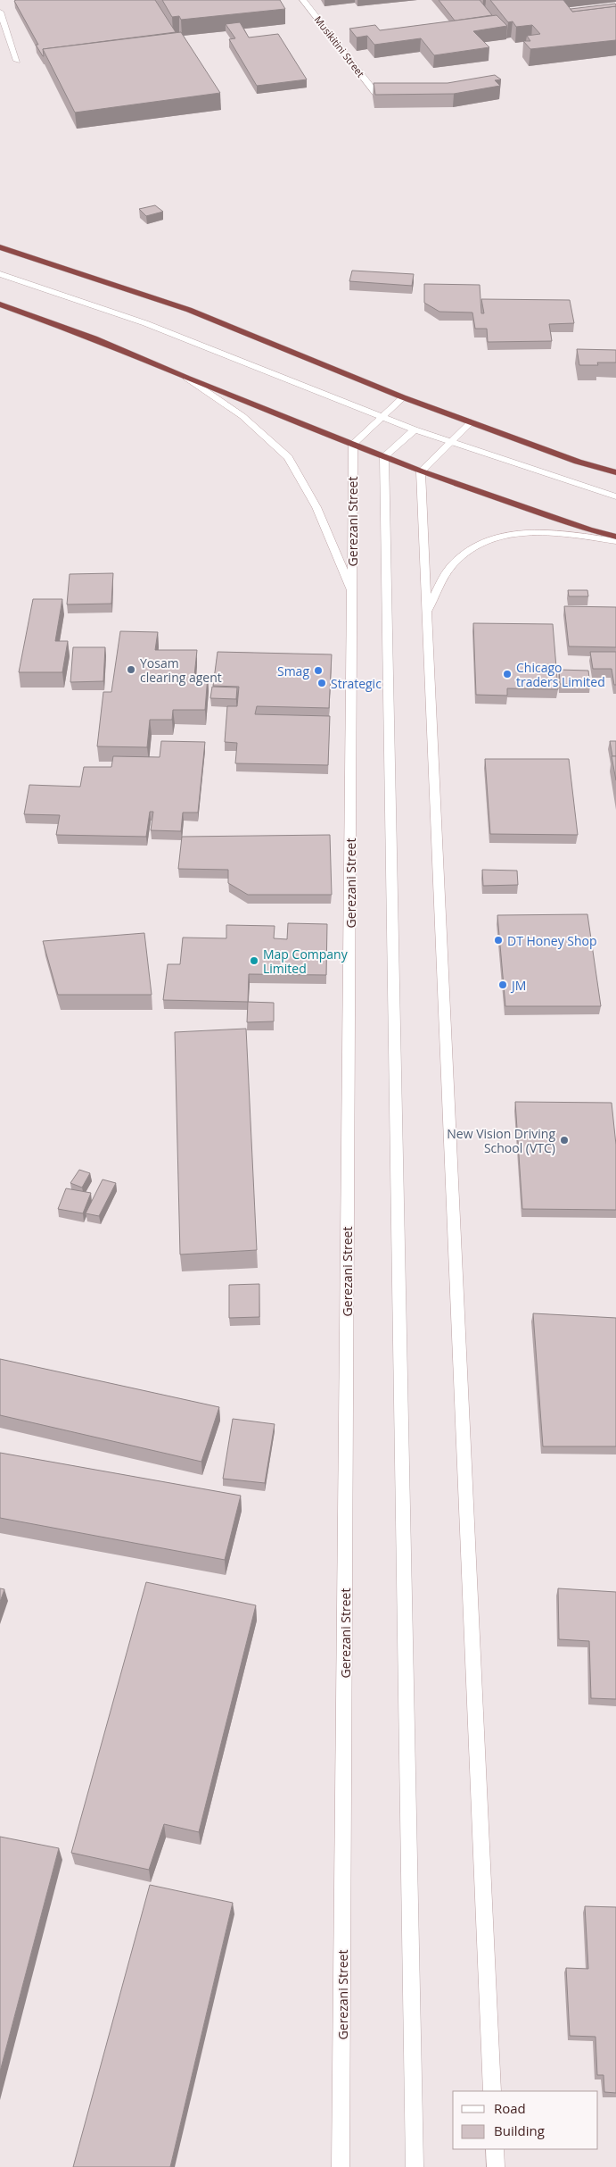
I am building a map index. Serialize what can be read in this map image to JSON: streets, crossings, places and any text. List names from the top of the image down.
{
  "streets": {
    "main road": ["Musikitini Street", "Gerezani Street"]
  },
  "places": [
    "Yosam clearing agent",
    "Smag",
    "Chicago traders Limited",
    "Strategic",
    "DT Honey Shop",
    "Map Company Limited",
    "JM",
    "New Vision Driving School (VTC)"
  ],
  "legend": ["Road", "Building"]
}
